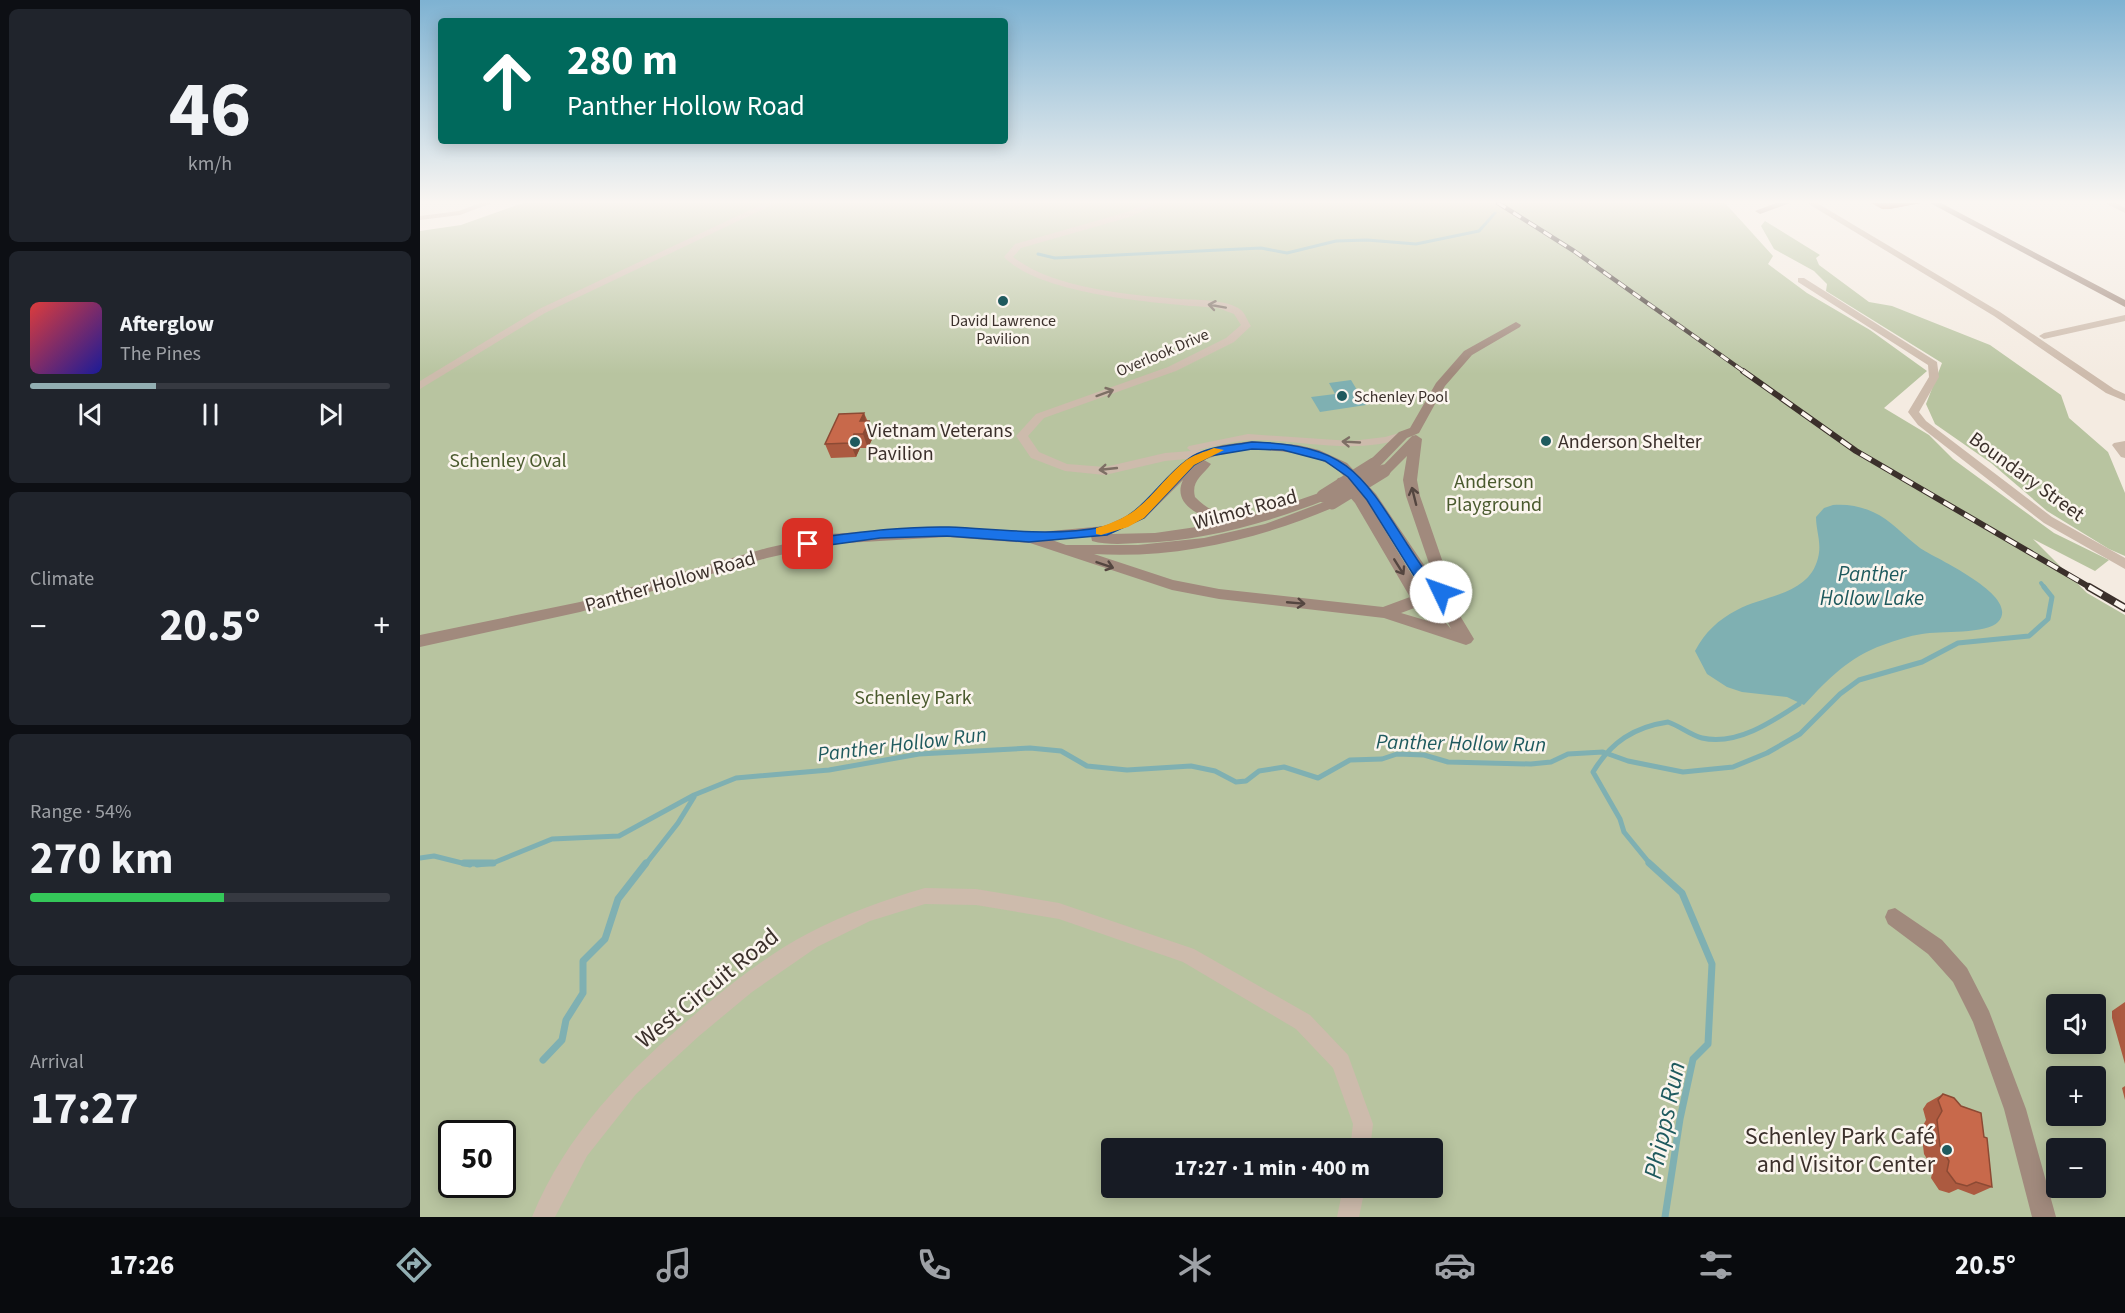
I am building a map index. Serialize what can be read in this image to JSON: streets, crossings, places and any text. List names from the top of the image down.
{
  "streets": {
    "main road": ["Wilmot Road", "Panther Hollow Road"],
    "street": ["Overlook Drive", "Boundary Street", "West Circuit Road"]
  },
  "crossings": [
    ["Overlook Drive", "Wilmot Road"],
    ["Wilmot Road", "Panther Hollow Road"]
  ],
  "water": ["Panther Hollow Lake", "Panther Hollow Run", "Phipps Run"],
  "parks": ["Schenley Oval", "Anderson Playground", "Schenley Park"],
  "places": [
    "David Lawrence Pavilion",
    "Schenley Pool",
    "Anderson Shelter",
    "Vietnam Veterans Pavilion",
    "Schenley Park Café and Visitor Center"
  ],
  "page": {
    "tile": [
      ["46", "km/h"],
      "Climate",
      ["Range · 54%", "270 km"],
      ["Arrival", "17:27"]
    ],
    "turn": ["280 m", "Panther Hollow Road"],
    "song": ["Afterglow", "The Pines"],
    "heat": ["−", "20.5°", "+"],
    "map_buttons": ["+", "−"],
    "limit": "50",
    "trip": "17:27 · 1 min · 400 m",
    "tabs": ["17:26", "20.5°"]
  }
}
